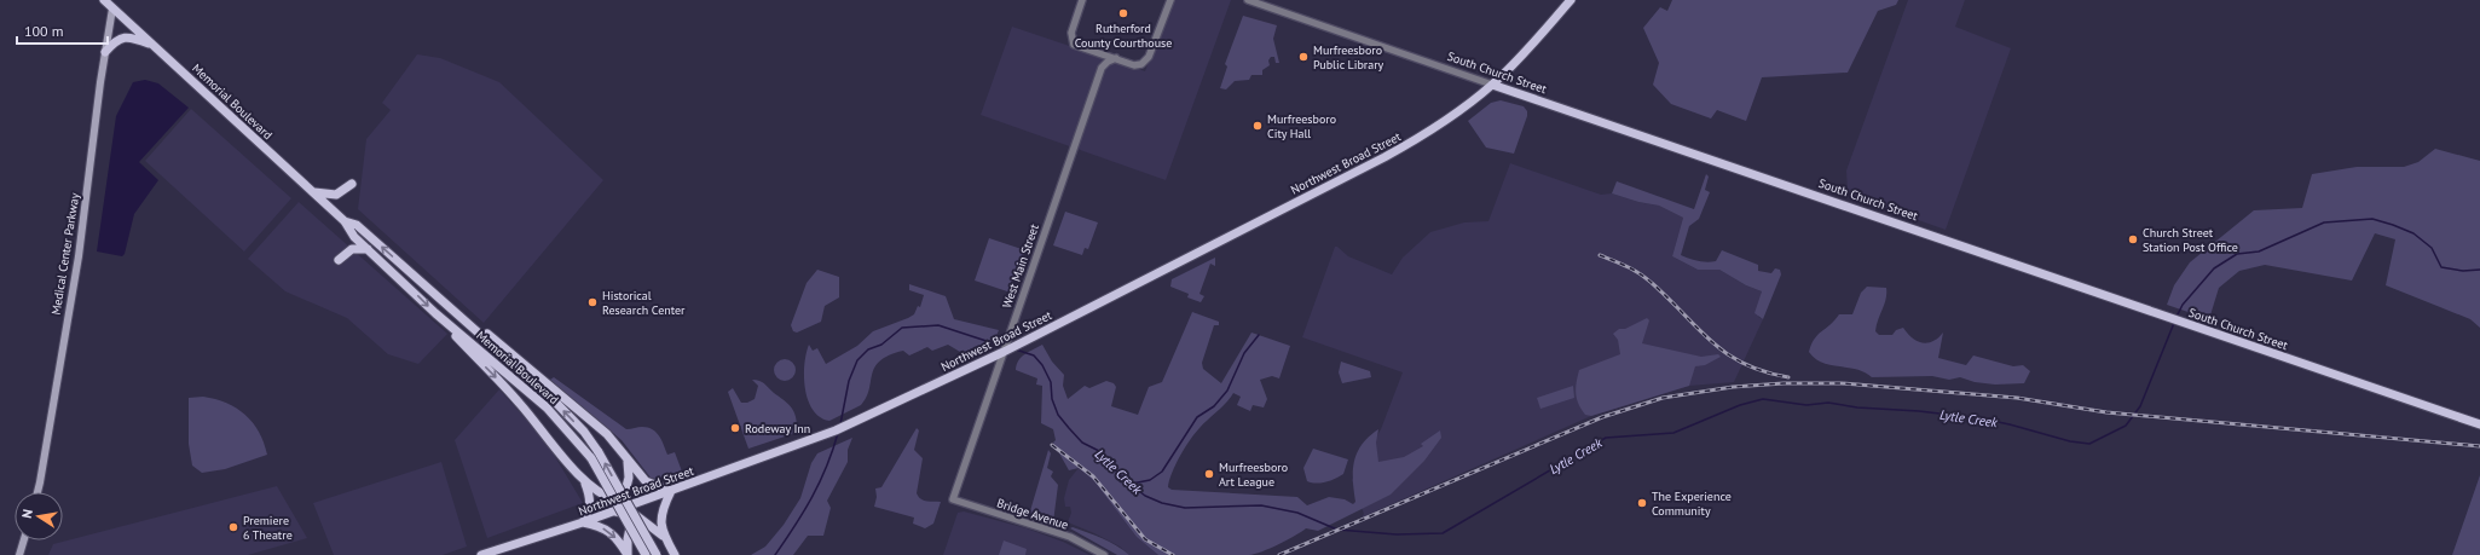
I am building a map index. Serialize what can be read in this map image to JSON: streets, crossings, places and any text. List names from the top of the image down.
{
  "streets": {
    "main road": [
      "South Church Street",
      "Memorial Boulevard",
      "Northwest Broad Street",
      "Medical Center Parkway"
    ],
    "street": ["West Main Street", "Bridge Avenue"]
  },
  "crossings": [
    ["South Church Street", "Northwest Broad Street"],
    ["Memorial Boulevard", "Medical Center Parkway"],
    ["Northwest Broad Street", "West Main Street"],
    ["West Main Street", "Bridge Avenue"]
  ],
  "water": ["Lytle Creek"],
  "places": [
    "Rutherford County Courthouse",
    "Murfreesboro Public Library",
    "Murfreesboro City Hall",
    "Church Street Station Post Office",
    "Historical Research Center",
    "Rodeway Inn",
    "Murfreesboro Art League",
    "The Experience Community",
    "Premiere 6 Theatre"
  ],
  "scale_bar": "100 m",
  "north": "left"
}
